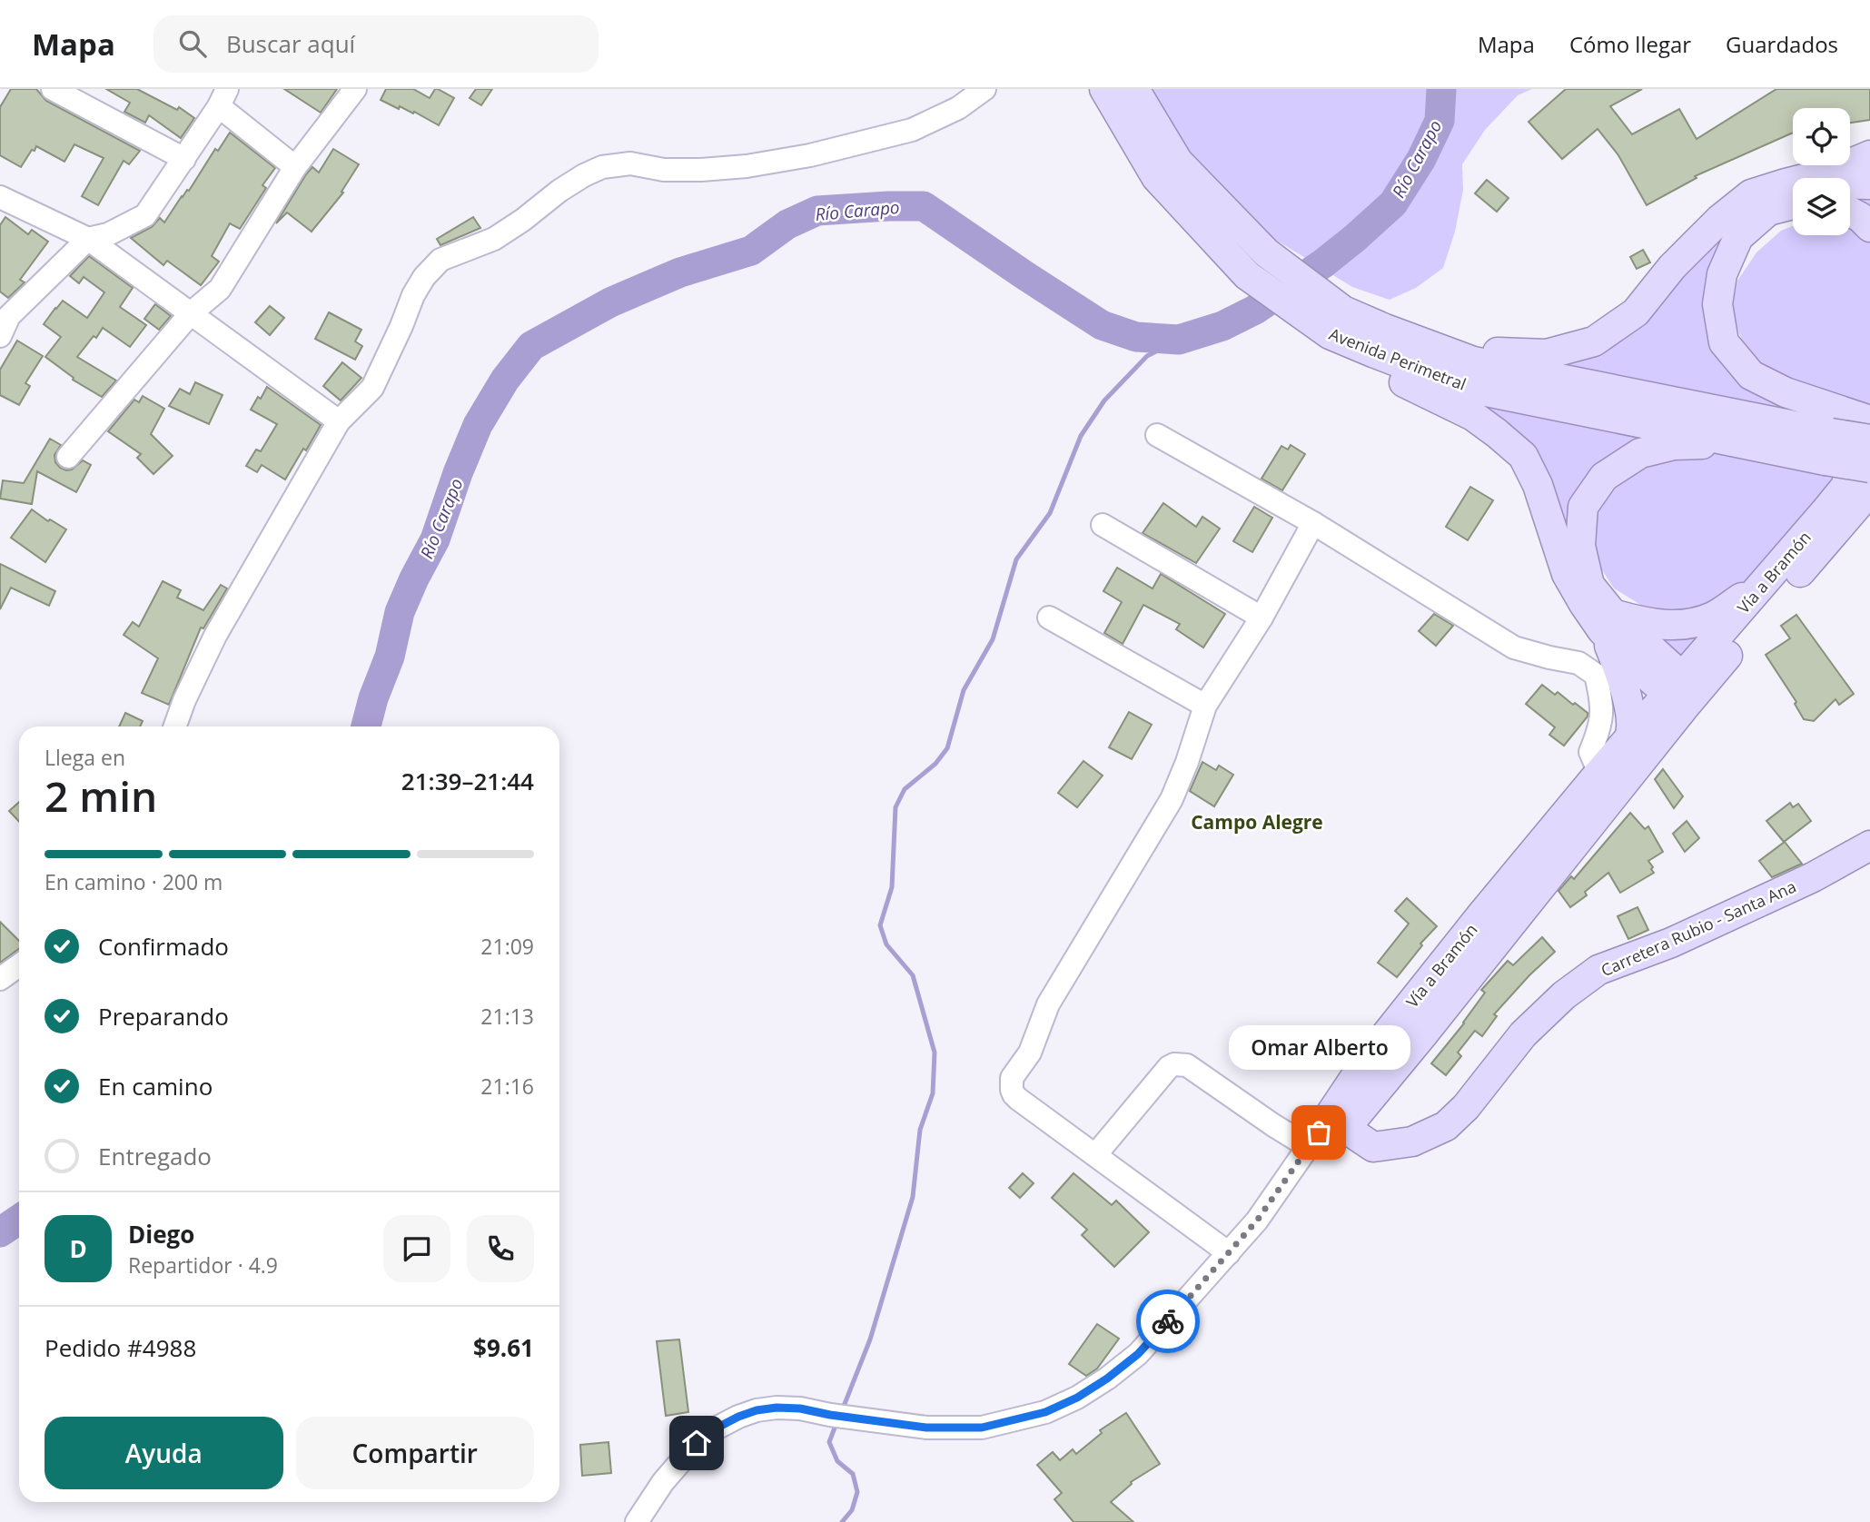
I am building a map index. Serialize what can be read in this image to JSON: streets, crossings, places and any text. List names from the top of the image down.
{
  "streets": {
    "main road": ["Avenida Perimetral", "Vía a Bramón", "Carretera Rubio - Santa Ana"]
  },
  "crossings": [
    ["Avenida Perimetral", "Vía a Bramón"],
    ["Vía a Bramón", "Carretera Rubio - Santa Ana"]
  ],
  "districts": ["Campo Alegre"],
  "water": ["Río Carapo"],
  "places": ["Omar Alberto"],
  "page": {
    "header": "Mapa",
    "search": "Buscar aquí",
    "nav": ["Mapa", "Cómo llegar", "Guardados"],
    "heading": ["2 min", "Llega en", "21:39–21:44"],
    "panel": [
      "Diego",
      "Repartidor · 4.9",
      "Pedido #4988",
      "$9.61"
    ],
    "bar": "En camino · 200 m",
    "list": [
      ["Confirmado", "21:09"],
      ["Preparando", "21:13"],
      ["En camino", "21:16"],
      "Entregado"
    ],
    "bubble": "Omar Alberto",
    "round": "D",
    "buttons": ["Ayuda", "Compartir"]
  }
}
